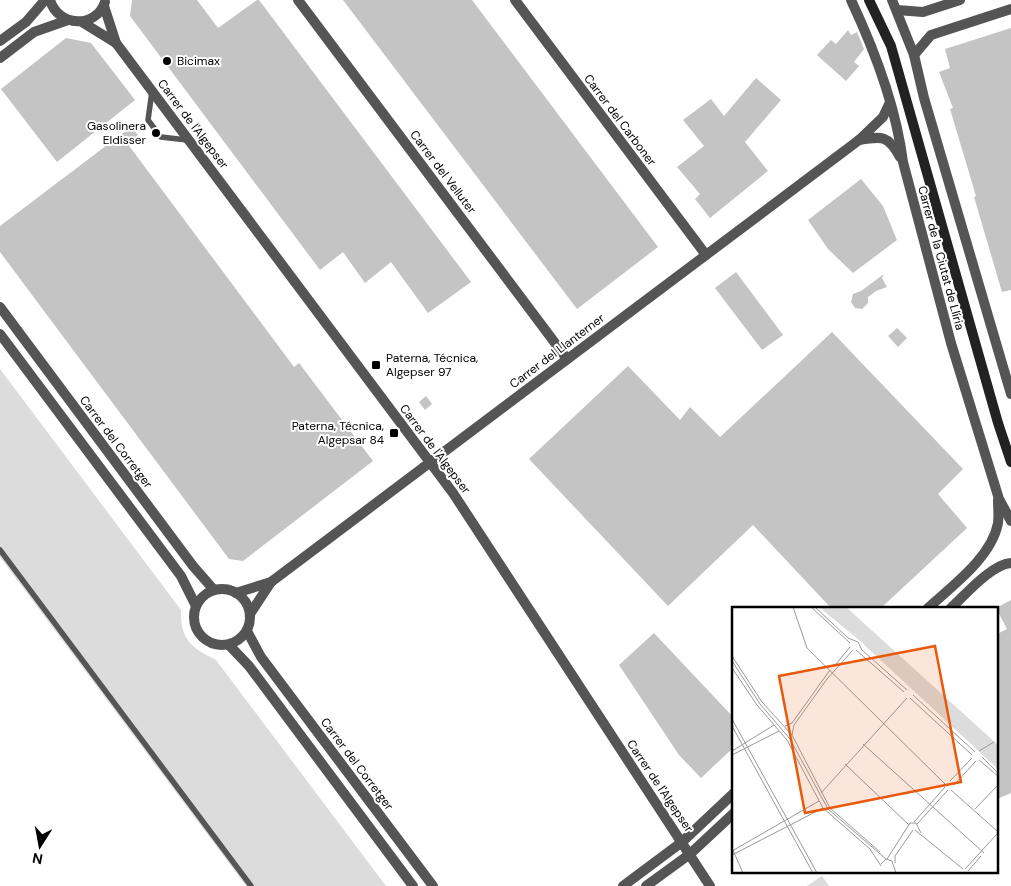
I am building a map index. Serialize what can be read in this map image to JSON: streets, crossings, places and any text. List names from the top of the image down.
{
  "streets": {
    "street": [
      "Carrer del Carboner",
      "Carrer de l'Algepser",
      "Carrer del Velluter",
      "Carrer de la Ciutat de Llíria",
      "Carrer del Llanterner",
      "Carrer del Corretger"
    ]
  },
  "crossings": [
    ["Carrer del Carboner", "Carrer del Llanterner"],
    ["Carrer de l'Algepser", "Carrer del Llanterner"],
    ["Carrer del Velluter", "Carrer del Llanterner"],
    ["Carrer de la Ciutat de Llíria", "Carrer del Llanterner"],
    ["Carrer del Llanterner", "Carrer del Corretger"]
  ],
  "places": {
    "other": ["Bicimax", "Gasolinera Eldisser"],
    "transit": ["Paterna, Técnica, Algepser 97", "Paterna, Técnica, Algepsar 84"]
  },
  "north": "bottom"
}
